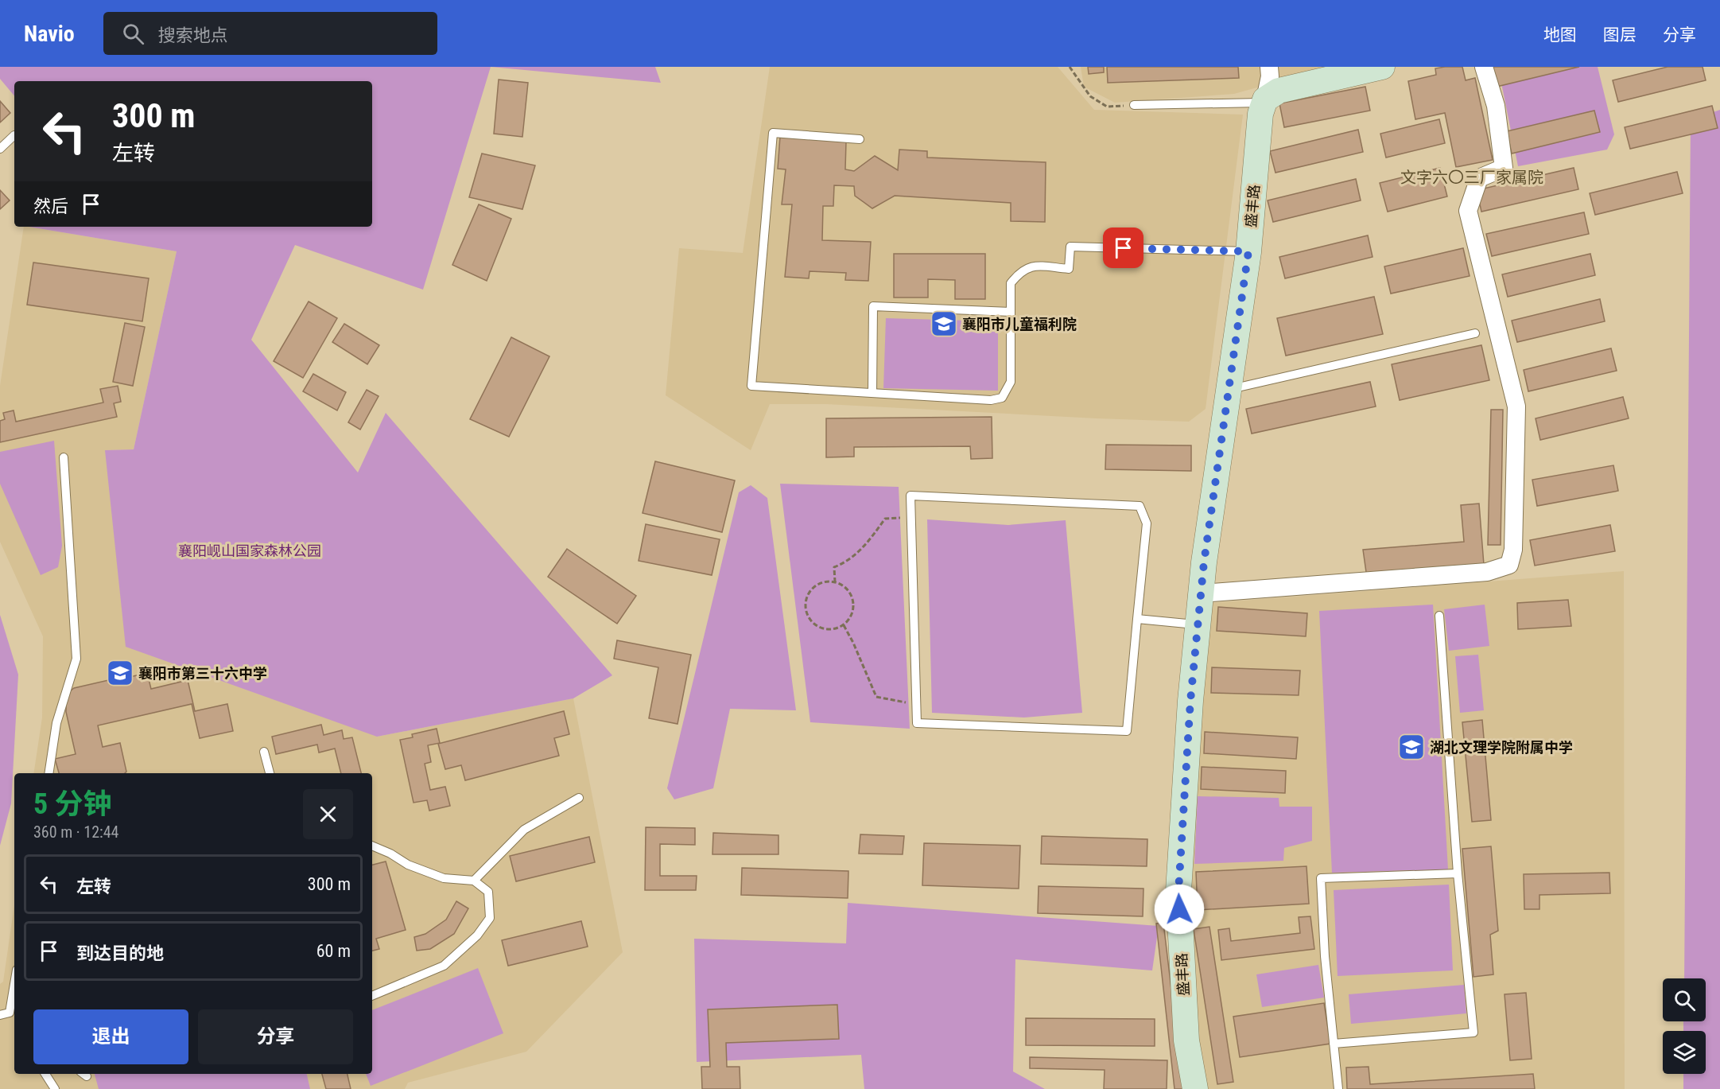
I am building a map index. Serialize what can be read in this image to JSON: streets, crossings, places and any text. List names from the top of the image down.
{
  "streets": {
    "street": ["盛丰路"]
  },
  "districts": ["文字六〇三厂家属院"],
  "parks": ["襄阳岘山国家森林公园"],
  "places": {
    "school or university": ["襄阳市儿童福利院", "襄阳市第三十六中学", "湖北文理学院附属中学"]
  },
  "page": {
    "header": "Navio",
    "search": "搜索地点",
    "nav": ["地图", "图层", "分享"],
    "turn": ["300 m", "左转"],
    "then": "然后",
    "heading": ["5 分钟", "360 m · 12:44"],
    "list": [
      {
        "name": "左转",
        "value": "300 m"
      },
      {
        "name": "到达目的地",
        "value": "60 m"
      }
    ],
    "buttons": ["退出", "分享"]
  }
}
